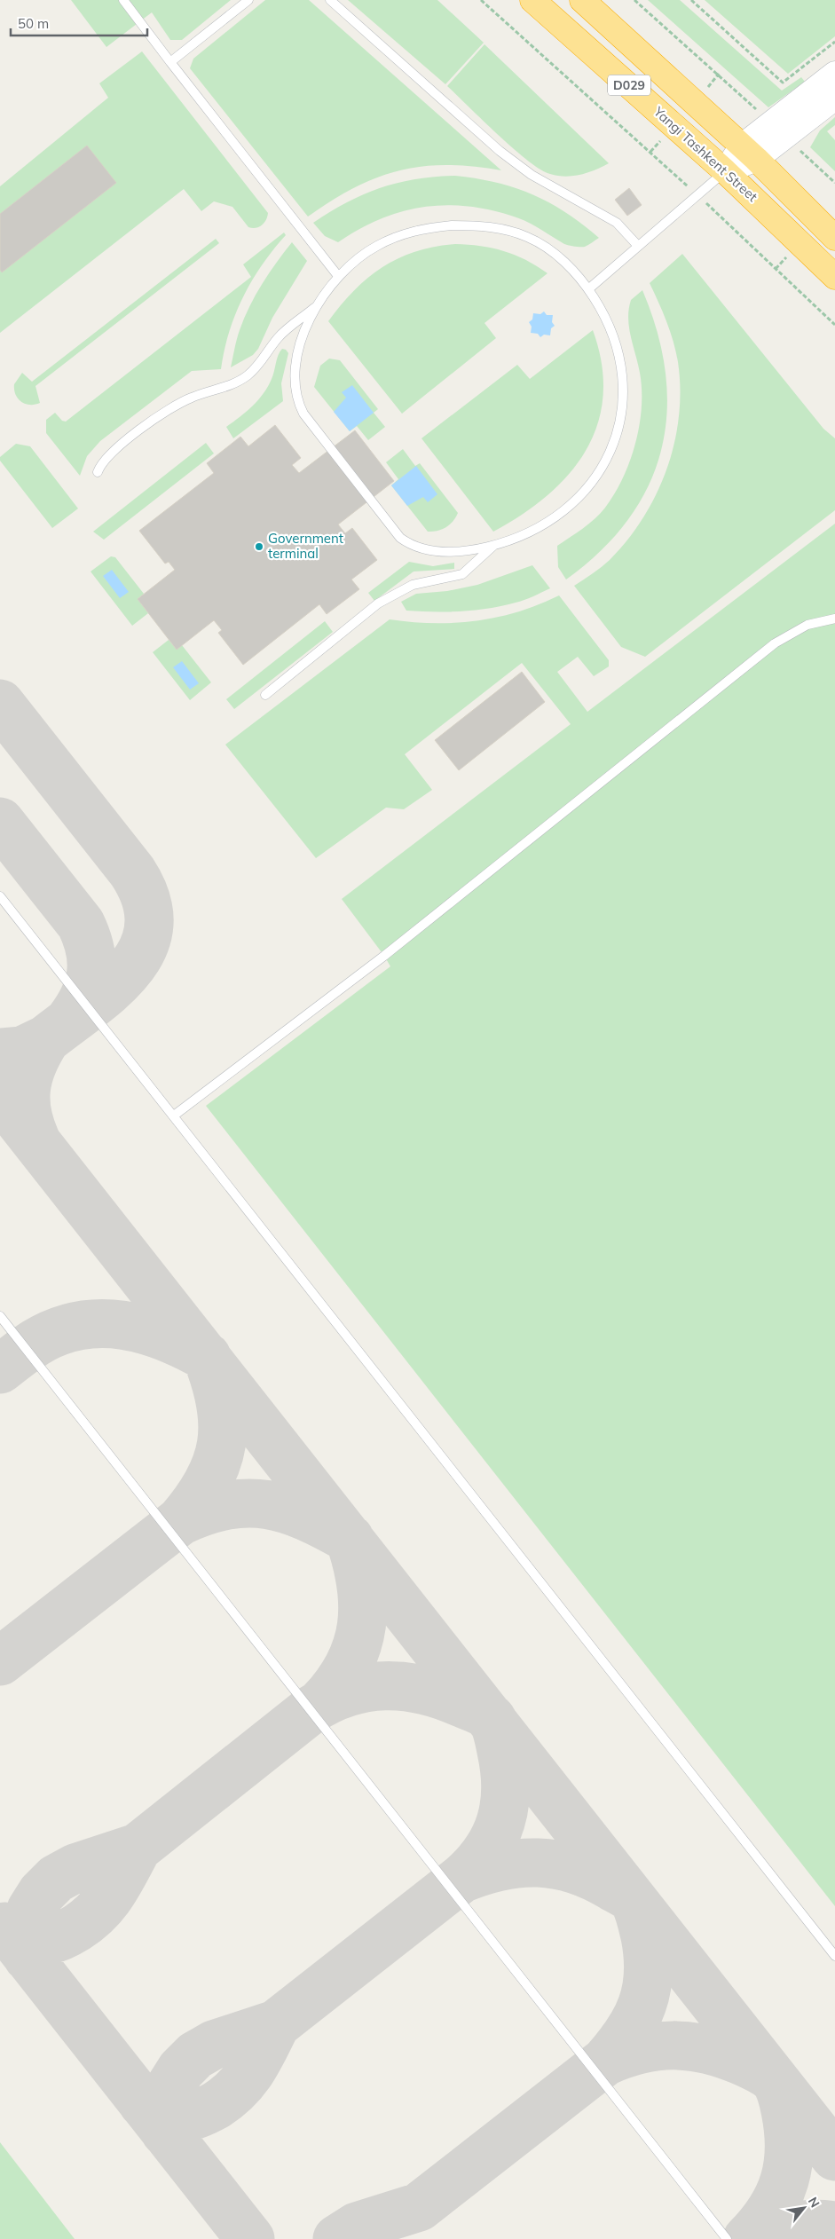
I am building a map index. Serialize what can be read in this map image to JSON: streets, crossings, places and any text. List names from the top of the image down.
{
  "streets": {
    "highway": ["D029", "Yangi Tashkent Street"]
  },
  "places": ["Government terminal"],
  "scale_bar": "50 m",
  "north": "top right"
}
